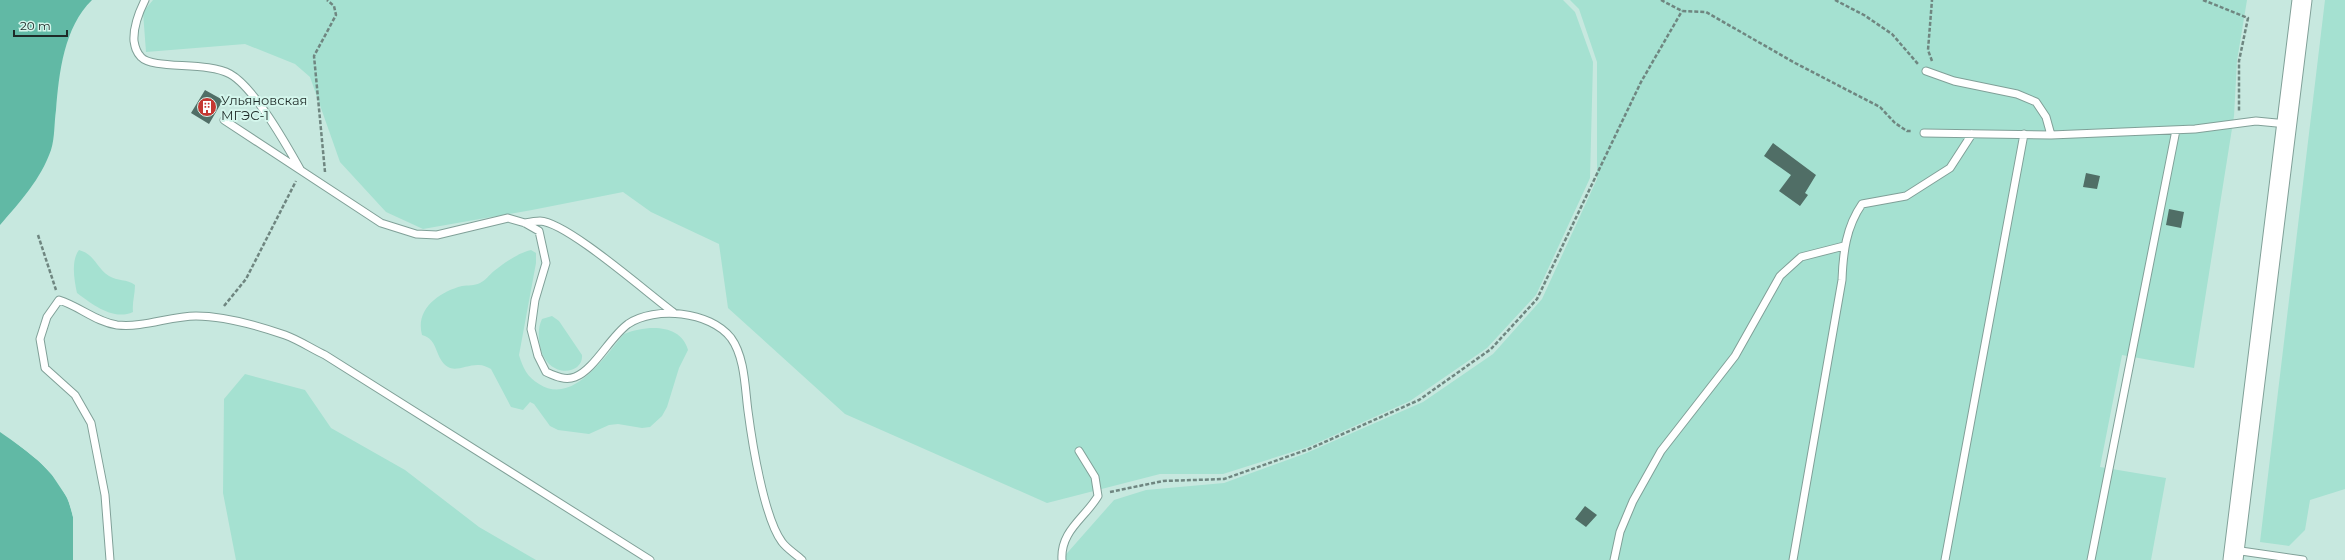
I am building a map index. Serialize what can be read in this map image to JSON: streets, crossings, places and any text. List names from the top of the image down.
{
  "places": {
    "building": ["Ульяновская МГЭС-1"]
  },
  "scale_bar": "20 m"
}
